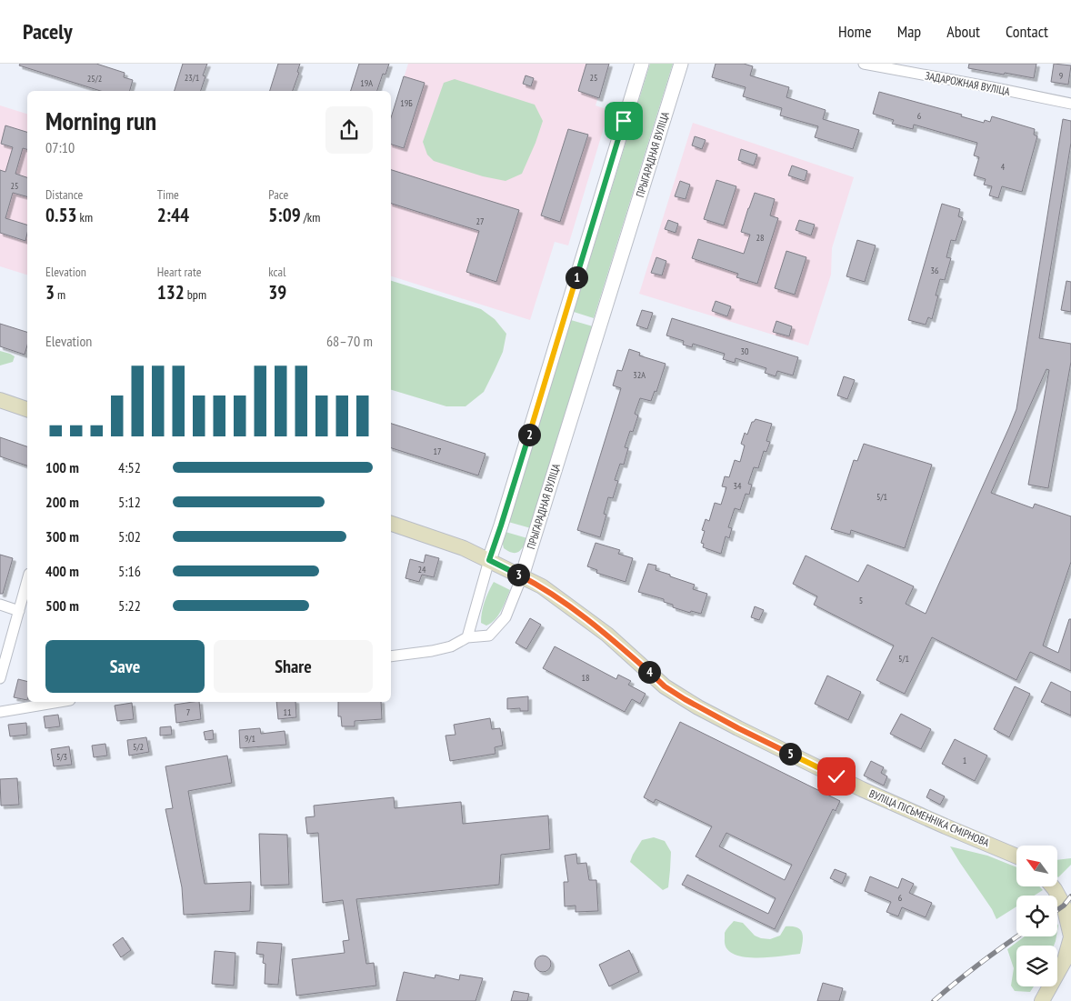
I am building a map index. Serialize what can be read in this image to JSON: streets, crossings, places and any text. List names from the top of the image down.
{
  "streets": {
    "main road": ["ВУЛІЦА ПІСЬМЕННІКА СМІРНОВА"],
    "street": ["ЗАДАРОЖНАЯ ВУЛІЦА", "ПРЫГАРАДНАЯ ВУЛІЦА"]
  },
  "crossings": [
    ["ПРЫГАРАДНАЯ ВУЛІЦА", "ВУЛІЦА ПІСЬМЕННІКА СМІРНОВА"]
  ],
  "house_numbers": [
    "9",
    "23/1",
    "25",
    "25/2",
    "19А",
    "19Б",
    "6",
    "4",
    "25",
    "27",
    "28",
    "36",
    "30",
    "32А",
    "17",
    "34",
    "5/1",
    "24",
    "5",
    "5/1",
    "18",
    "7",
    "11",
    "9/1",
    "5/2",
    "5/3",
    "1",
    "6"
  ],
  "north": "top left",
  "page": {
    "header": "Pacely",
    "nav": [
      "Home",
      "Map",
      "About",
      "Contact"
    ],
    "heading": ["Morning run", "07:10"],
    "stats": [
      ["Distance", "0.53 km"],
      ["Time", "2:44"],
      ["Pace", "5:09 /km"],
      ["Elevation", "3 m"],
      ["Heart rate", "132 bpm"],
      ["kcal", "39"]
    ],
    "pins": [
      "1",
      "2",
      "3",
      "4",
      "5"
    ],
    "chart": ["Elevation", "68–70 m"],
    "list": [
      {
        "name": "100 m",
        "note": "4:52"
      },
      {
        "name": "200 m",
        "note": "5:12"
      },
      {
        "name": "300 m",
        "note": "5:02"
      },
      {
        "name": "400 m",
        "note": "5:16"
      },
      {
        "name": "500 m",
        "note": "5:22"
      }
    ],
    "buttons": ["Save", "Share"]
  }
}
